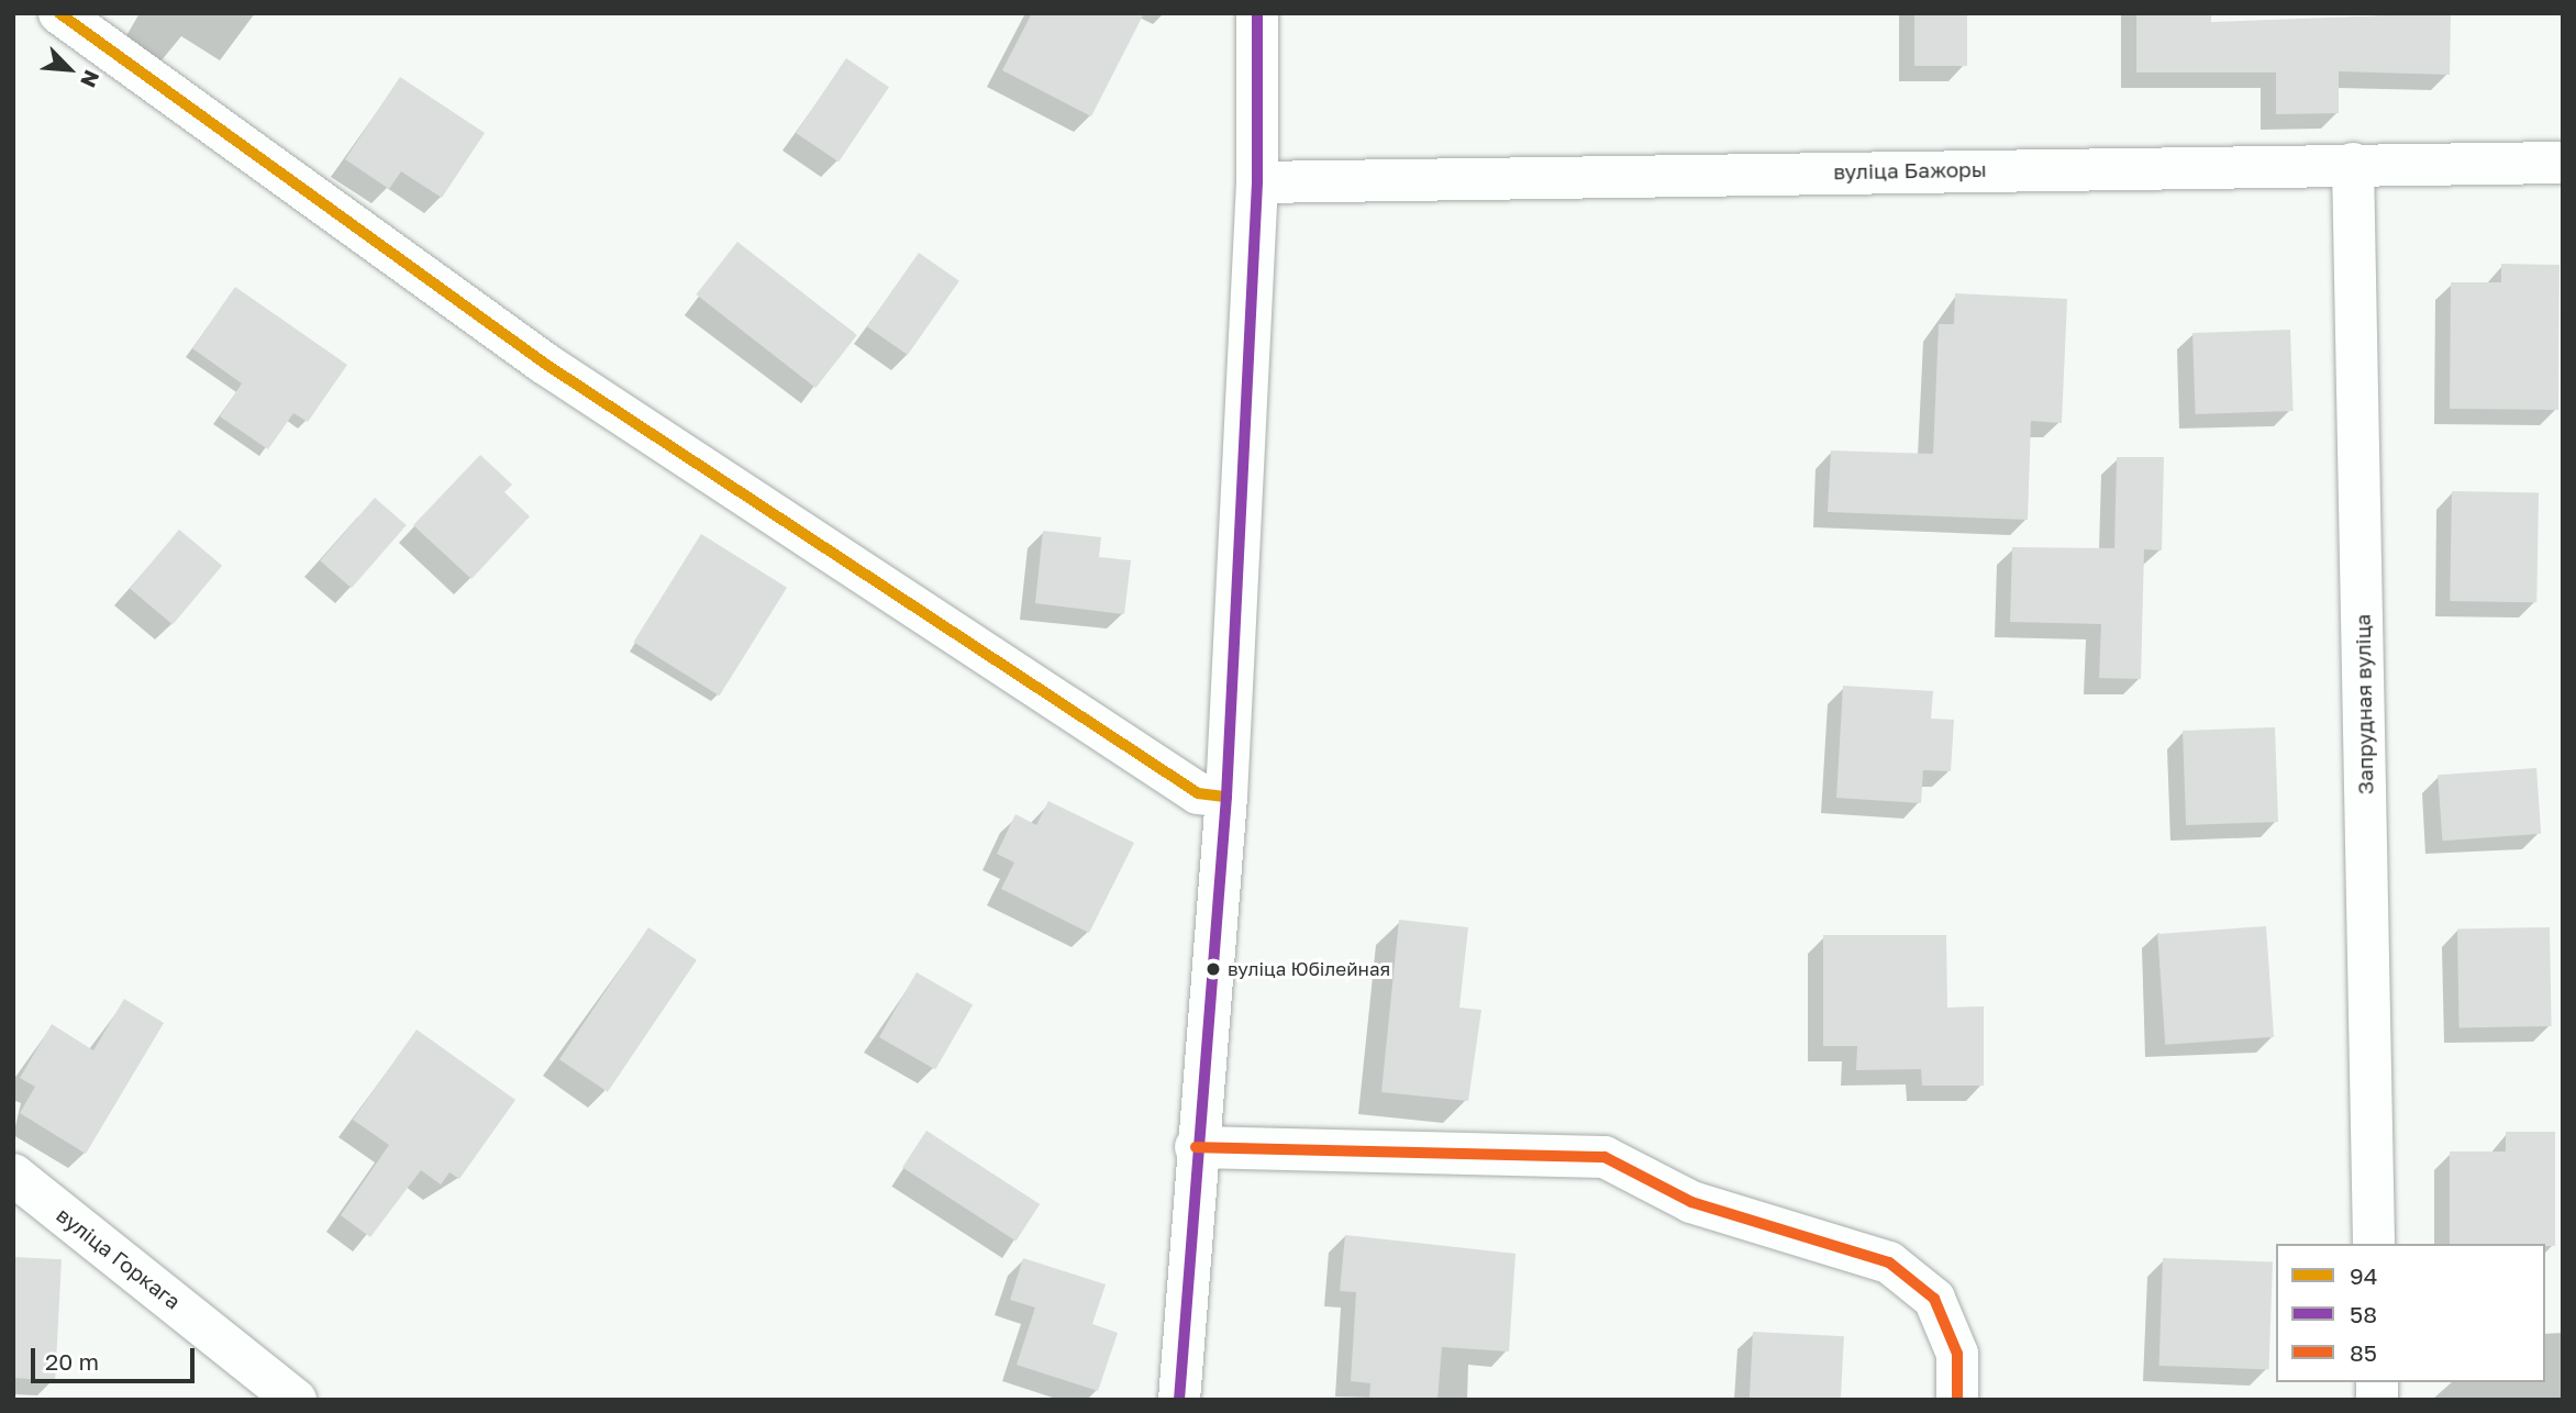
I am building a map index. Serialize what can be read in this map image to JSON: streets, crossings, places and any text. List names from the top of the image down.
{
  "streets": {
    "street": ["вуліца Бажоры", "Запрудная вуліца", "вуліца Горкага"]
  },
  "crossings": [
    ["вуліца Бажоры", "Запрудная вуліца"]
  ],
  "places": ["вуліца Юбілейная"],
  "lines": ["transit line 94", "transit line 58", "transit line 85"],
  "legend": ["94", "58", "85"],
  "scale_bar": "20 m",
  "north": "bottom right"
}
